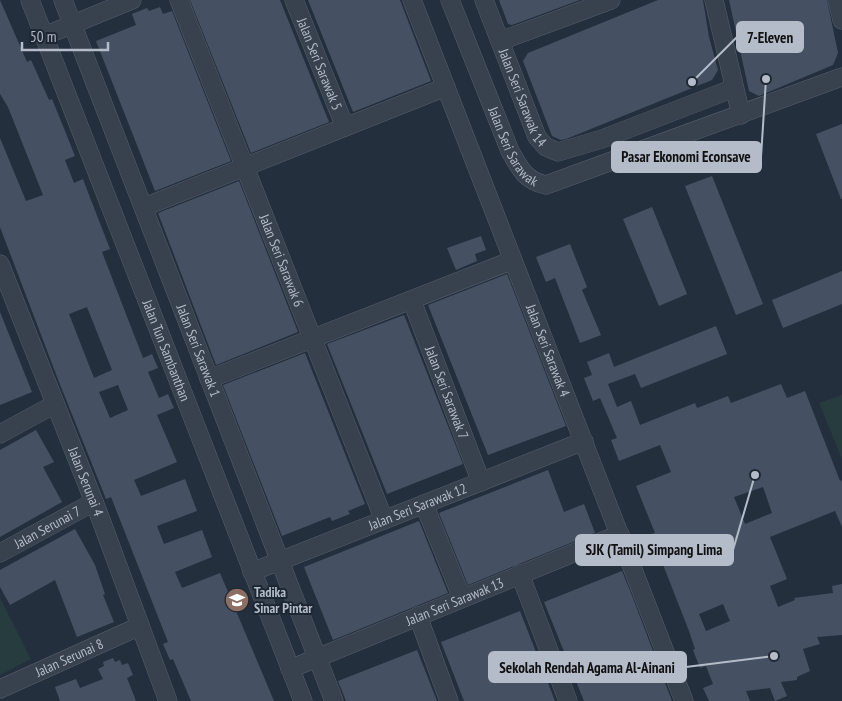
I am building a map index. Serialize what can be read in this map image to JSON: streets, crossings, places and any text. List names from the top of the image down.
{
  "streets": {
    "street": [
      "Jalan Seri Sarawak 5",
      "Jalan Seri Sarawak 14",
      "Jalan Seri Sarawak",
      "Jalan Seri Sarawak 6",
      "Jalan Seri Sarawak 4",
      "Jalan Tun Sambanthan",
      "Jalan Seri Sarawak 1",
      "Jalan Seri Sarawak 7",
      "Jalan Serunai 4",
      "Jalan Seri Sarawak 12",
      "Jalan Serunai 7",
      "Jalan Seri Sarawak 13",
      "Jalan Serunai 8"
    ]
  },
  "crossings": [
    ["Jalan Seri Sarawak 6", "Jalan Seri Sarawak 12"],
    ["Jalan Seri Sarawak 4", "Jalan Seri Sarawak 12"],
    ["Jalan Seri Sarawak 4", "Jalan Seri Sarawak 13"],
    ["Jalan Tun Sambanthan", "Jalan Seri Sarawak 12"],
    ["Jalan Tun Sambanthan", "Jalan Seri Sarawak 13"],
    ["Jalan Seri Sarawak 1", "Jalan Seri Sarawak 12"],
    ["Jalan Seri Sarawak 1", "Jalan Seri Sarawak 13"],
    ["Jalan Seri Sarawak 7", "Jalan Seri Sarawak 12"],
    ["Jalan Serunai 4", "Jalan Serunai 7"],
    ["Jalan Serunai 4", "Jalan Serunai 8"]
  ],
  "places": {
    "other": [
      "Pasar Ekonomi Econsave",
      "7-Eleven",
      "SJK (Tamil) Simpang Lima",
      "Sekolah Rendah Agama Al-Ainani"
    ],
    "school or university": ["Tadika Sinar Pintar"]
  },
  "scale_bar": "50 m"
}
